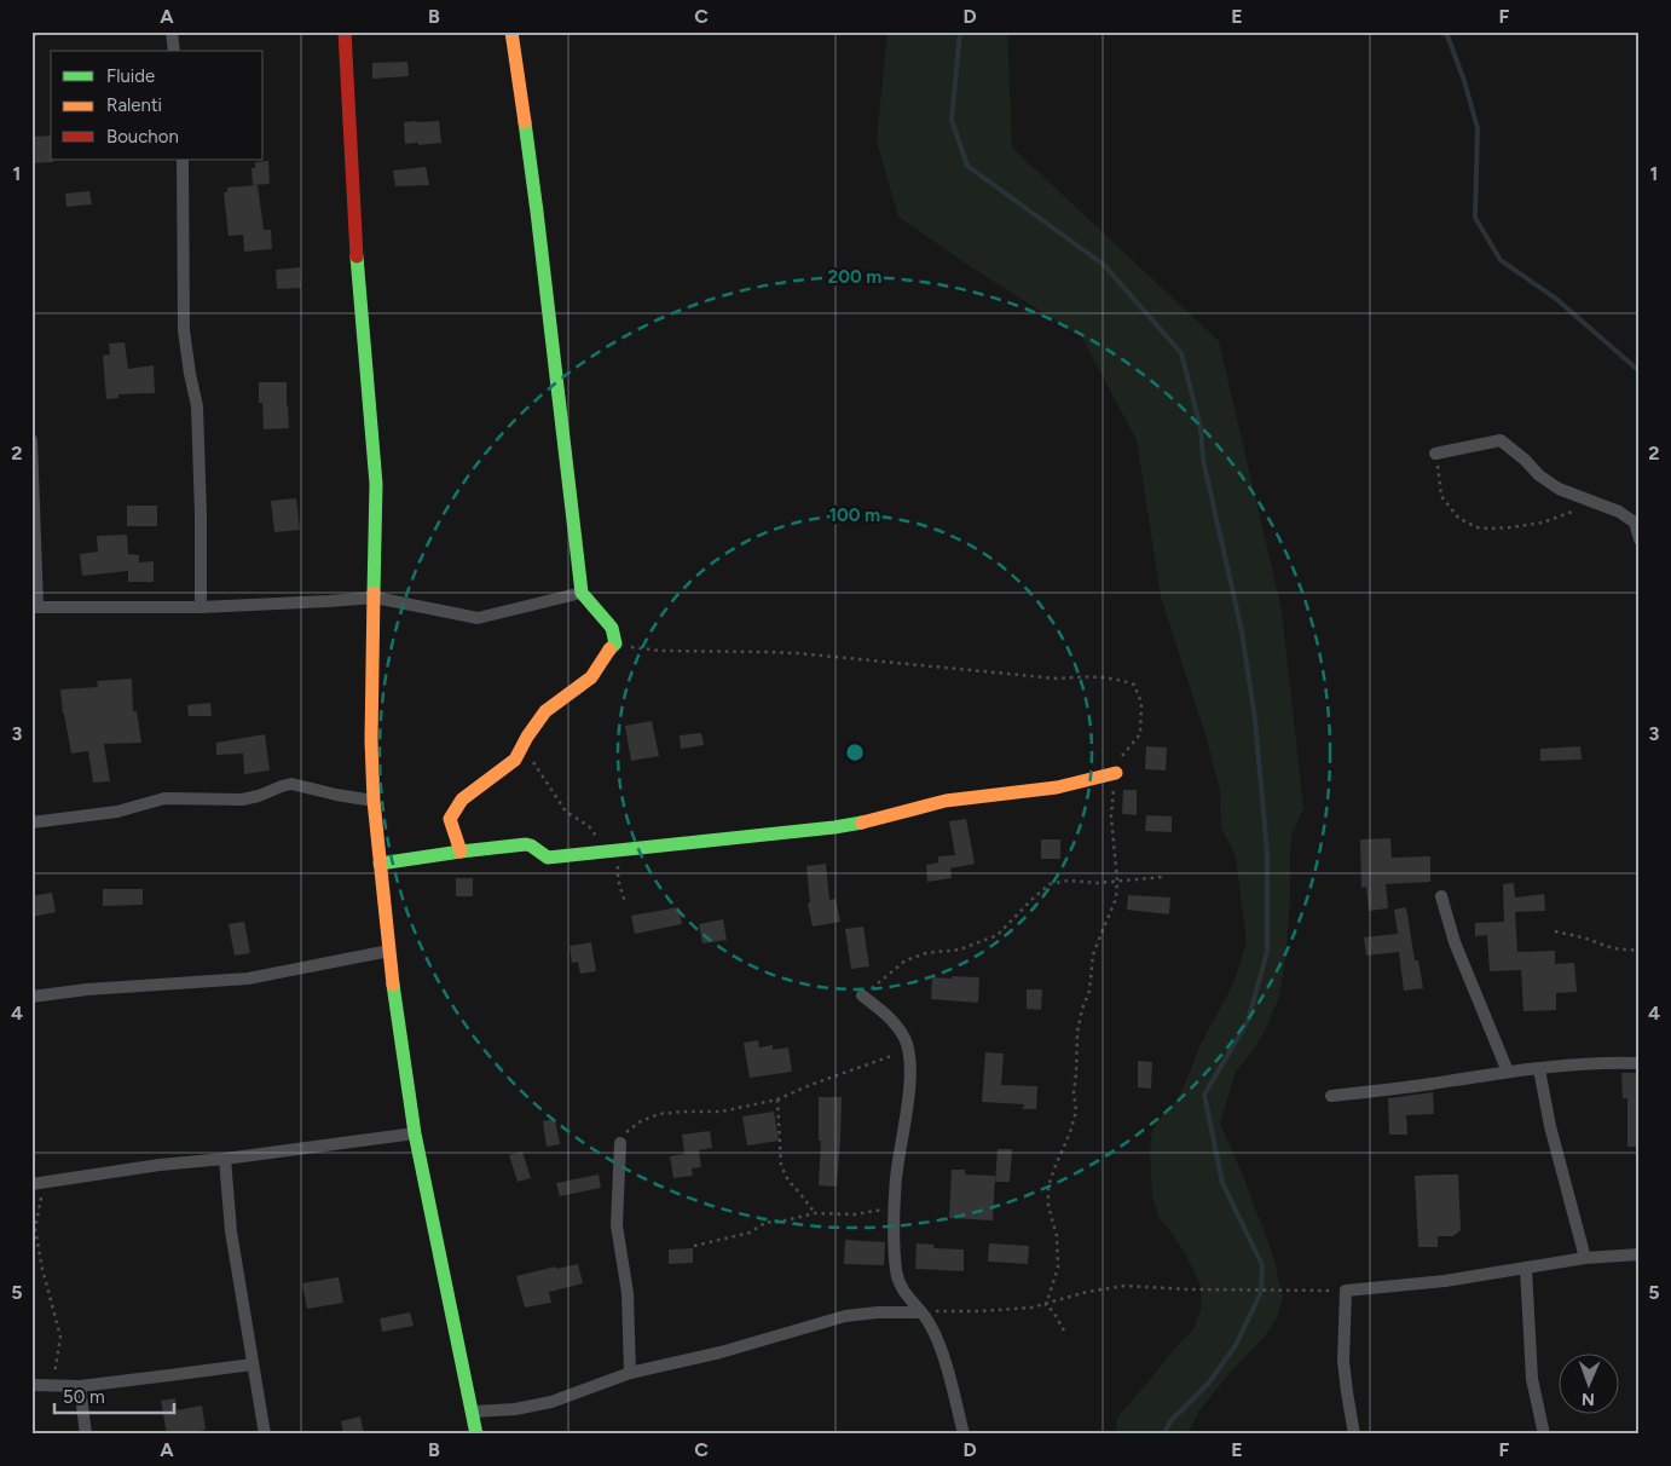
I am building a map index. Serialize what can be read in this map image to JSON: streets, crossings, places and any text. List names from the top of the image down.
{
  "legend": ["Fluide", "Ralenti", "Bouchon"],
  "scale_bar": "50 m",
  "north": "bottom",
  "grid": {
    "columns": [
      "A",
      "B",
      "C",
      "D",
      "E",
      "F"
    ],
    "rows": [
      "1",
      "2",
      "3",
      "4",
      "5"
    ]
  },
  "rings": ["200 m", "100 m"]
}
